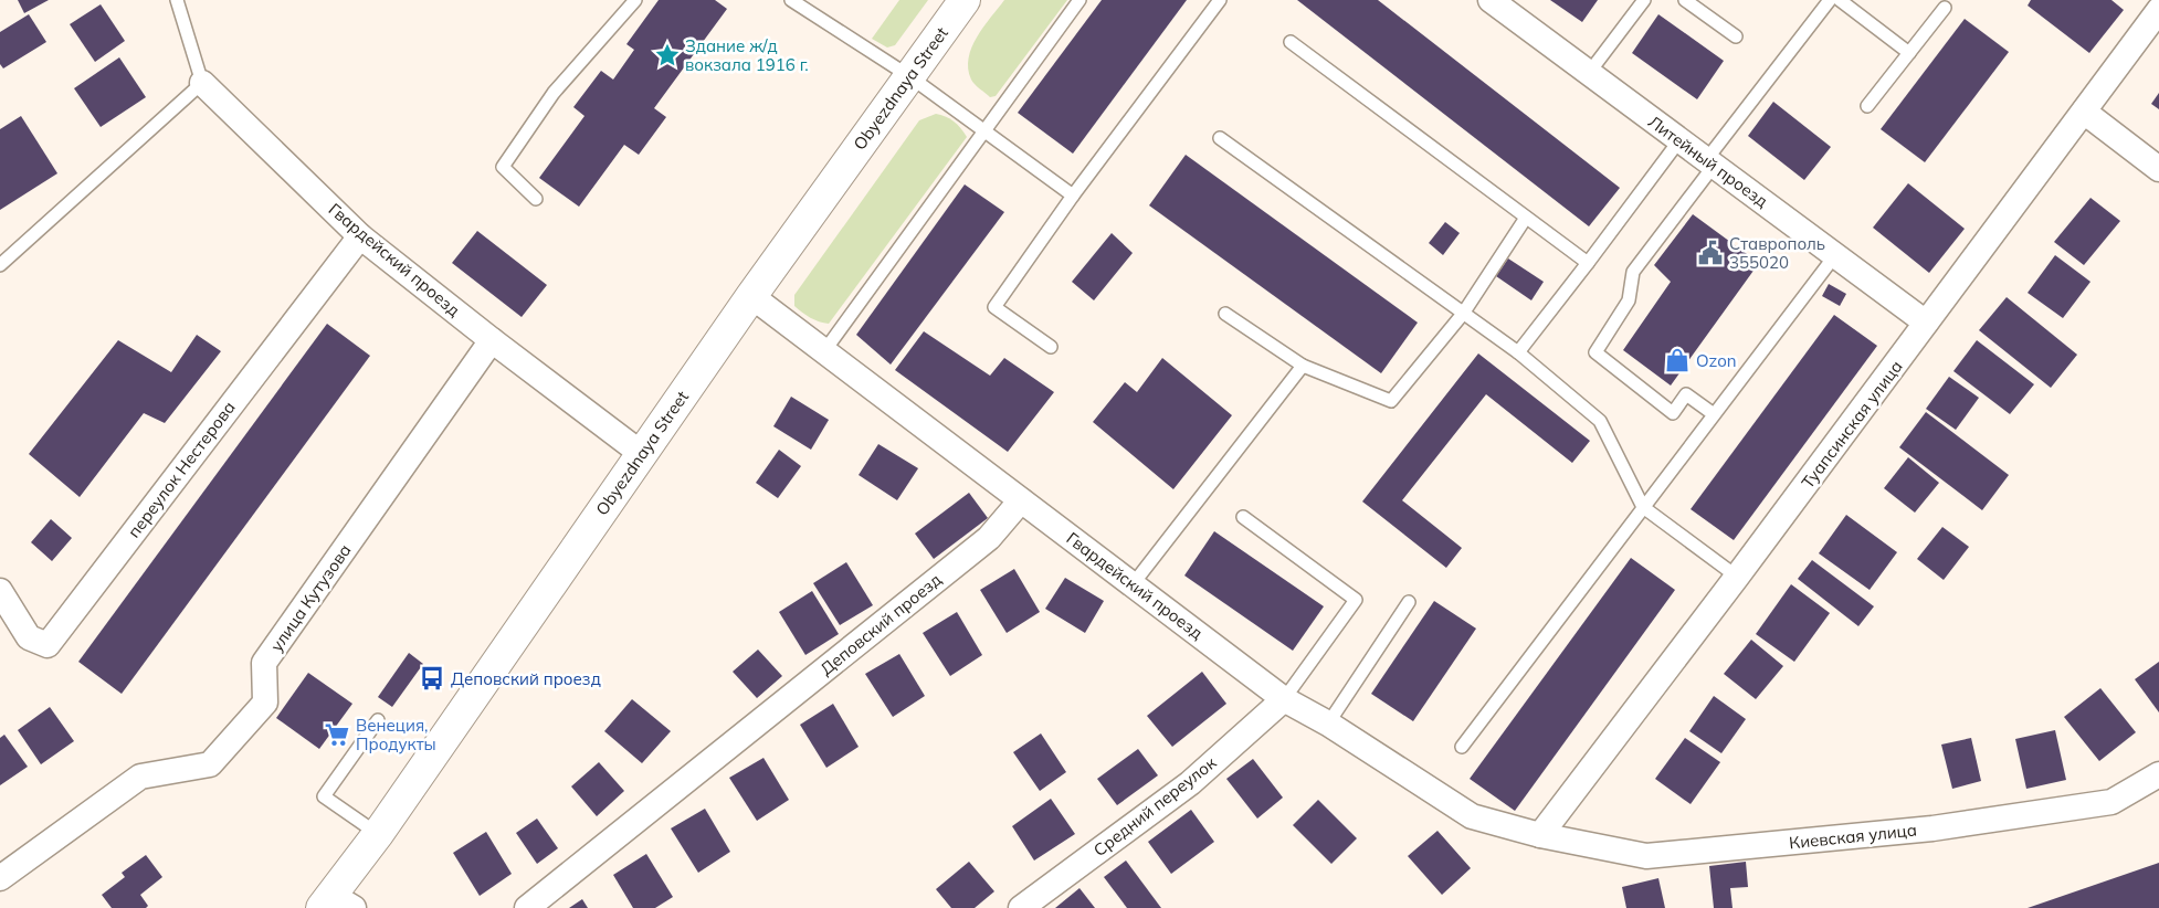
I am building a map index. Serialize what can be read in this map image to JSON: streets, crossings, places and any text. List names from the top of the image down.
{
  "streets": {
    "main road": ["Obyezdnaya Street"],
    "street": [
      "Литейный проезд",
      "Гвардейский проезд",
      "Туапсинская улица",
      "переулок Нестерова",
      "улица Кутузова",
      "Деповский проезд",
      "Средний переулок",
      "Киевская улица"
    ]
  },
  "crossings": [
    ["Obyezdnaya Street", "Гвардейский проезд"],
    ["Литейный проезд", "Туапсинская улица"],
    ["Гвардейский проезд", "Туапсинская улица"],
    ["Гвардейский проезд", "переулок Нестерова"],
    ["Гвардейский проезд", "улица Кутузова"],
    ["Гвардейский проезд", "Деповский проезд"],
    ["Гвардейский проезд", "Средний переулок"],
    ["Гвардейский проезд", "Киевская улица"],
    ["Туапсинская улица", "Киевская улица"]
  ],
  "places": {
    "place": ["Здание ж/д вокзала 1916 г."],
    "public building": ["Ставрополь 355020"],
    "shop": ["Ozon"],
    "bus stop": ["Деповский проезд"],
    "supermarket": ["Венеция, Продукты"]
  }
}
